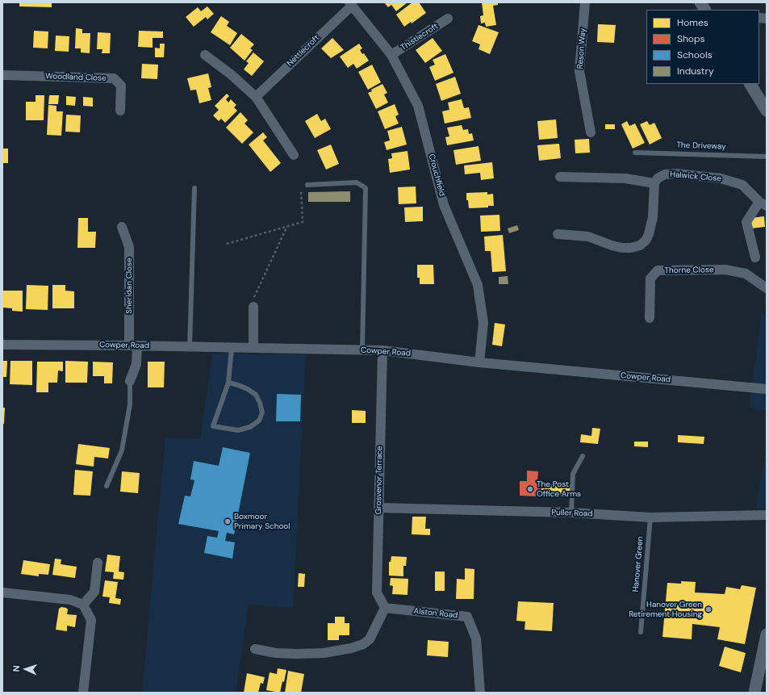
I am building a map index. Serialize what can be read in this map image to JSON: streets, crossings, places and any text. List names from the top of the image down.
{
  "streets": {
    "street": [
      "Thistlecroft",
      "Reson Way",
      "Nettlecroft",
      "Woodland Close",
      "Crouchfield",
      "Halwick Close",
      "Thorne Close",
      "Sheridan Close",
      "Cowper Road",
      "Grosvenor Terrace",
      "Puller Road",
      "Alston Road"
    ],
    "lane": ["The Driveway", "Hanover Green"]
  },
  "crossings": [
    ["Thistlecroft", "Crouchfield"],
    ["Nettlecroft", "Crouchfield"],
    ["Crouchfield", "Cowper Road"],
    ["Sheridan Close", "Cowper Road"],
    ["Cowper Road", "Grosvenor Terrace"],
    ["Grosvenor Terrace", "Puller Road"],
    ["Grosvenor Terrace", "Alston Road"],
    ["Puller Road", "Hanover Green"]
  ],
  "places": ["The Post Office Arms", "Boxmoor Primary School", "Hanover Green Retirement Housing"],
  "legend": [
    "Homes",
    "Shops",
    "Schools",
    "Industry"
  ],
  "north": "left"
}
